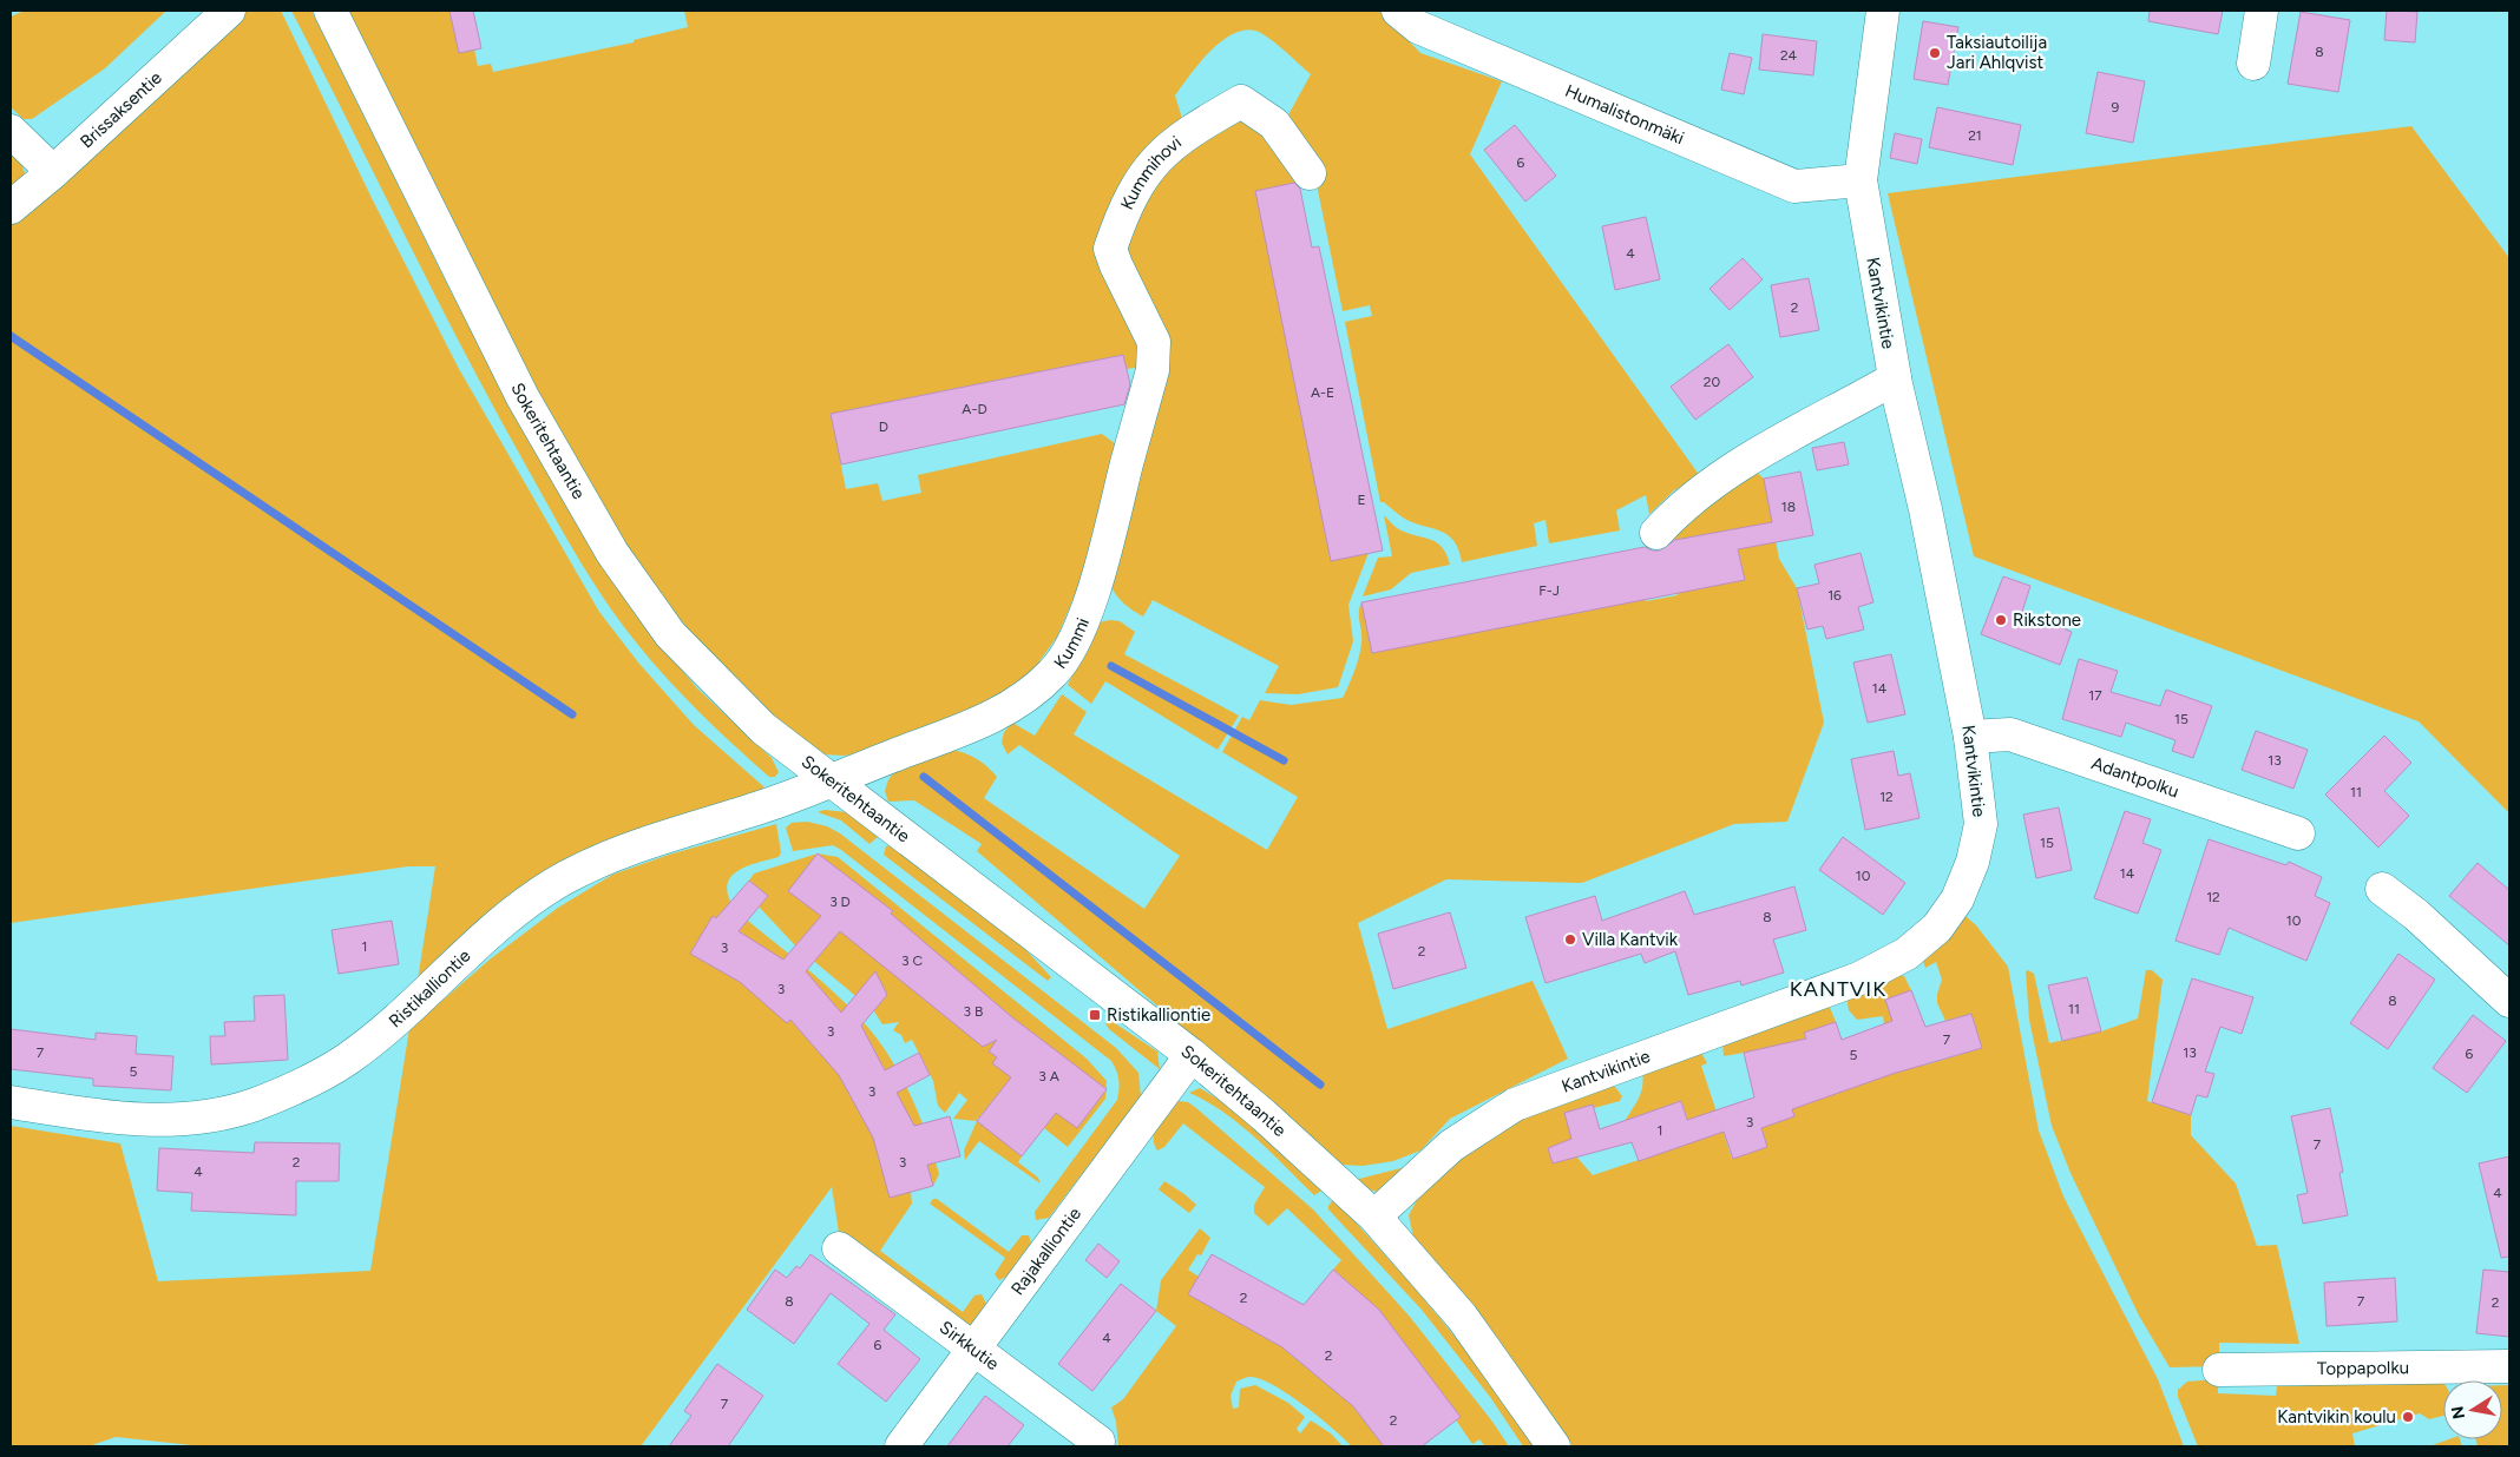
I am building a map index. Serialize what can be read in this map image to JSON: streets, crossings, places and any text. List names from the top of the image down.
{
  "streets": {
    "street": [
      "Brissaksentie",
      "Humalistonmäki",
      "Kummihovi",
      "Kantvikintie",
      "Sokeritehtaantie",
      "Kummi",
      "Adantpolku",
      "Ristikalliontie",
      "Rajakalliontie",
      "Sirkkutie",
      "Toppapolku"
    ]
  },
  "crossings": [
    ["Humalistonmäki", "Kantvikintie"],
    ["Kummihovi", "Kummi"],
    ["Kantvikintie", "Sokeritehtaantie"],
    ["Kantvikintie", "Adantpolku"],
    ["Sokeritehtaantie", "Kummi"],
    ["Sokeritehtaantie", "Ristikalliontie"],
    ["Sokeritehtaantie", "Rajakalliontie"],
    ["Kummi", "Ristikalliontie"],
    ["Rajakalliontie", "Sirkkutie"]
  ],
  "districts": ["KANTVIK"],
  "places": {
    "other": [
      "Taksiautoilija Jari Ahlqvist",
      "Rikstone",
      "Villa Kantvik",
      "Kantvikin koulu"
    ],
    "transit": ["Ristikalliontie"]
  },
  "house_numbers": [
    "8",
    "24",
    "9",
    "21",
    "6",
    "4",
    "2",
    "20",
    "A-E",
    "A-D",
    "D",
    "E",
    "18",
    "F-J",
    "16",
    "14",
    "17",
    "15",
    "13",
    "11",
    "12",
    "15",
    "14",
    "10",
    "12",
    "3 D",
    "8",
    "10",
    "1",
    "3",
    "2",
    "3 C",
    "3",
    "8",
    "11",
    "3 B",
    "3",
    "7",
    "7",
    "13",
    "6",
    "5",
    "5",
    "3 A",
    "3",
    "3",
    "1",
    "7",
    "2",
    "3",
    "4",
    "4",
    "2",
    "8",
    "7",
    "2",
    "4",
    "6",
    "2",
    "7",
    "2"
  ],
  "north": "left"
}
